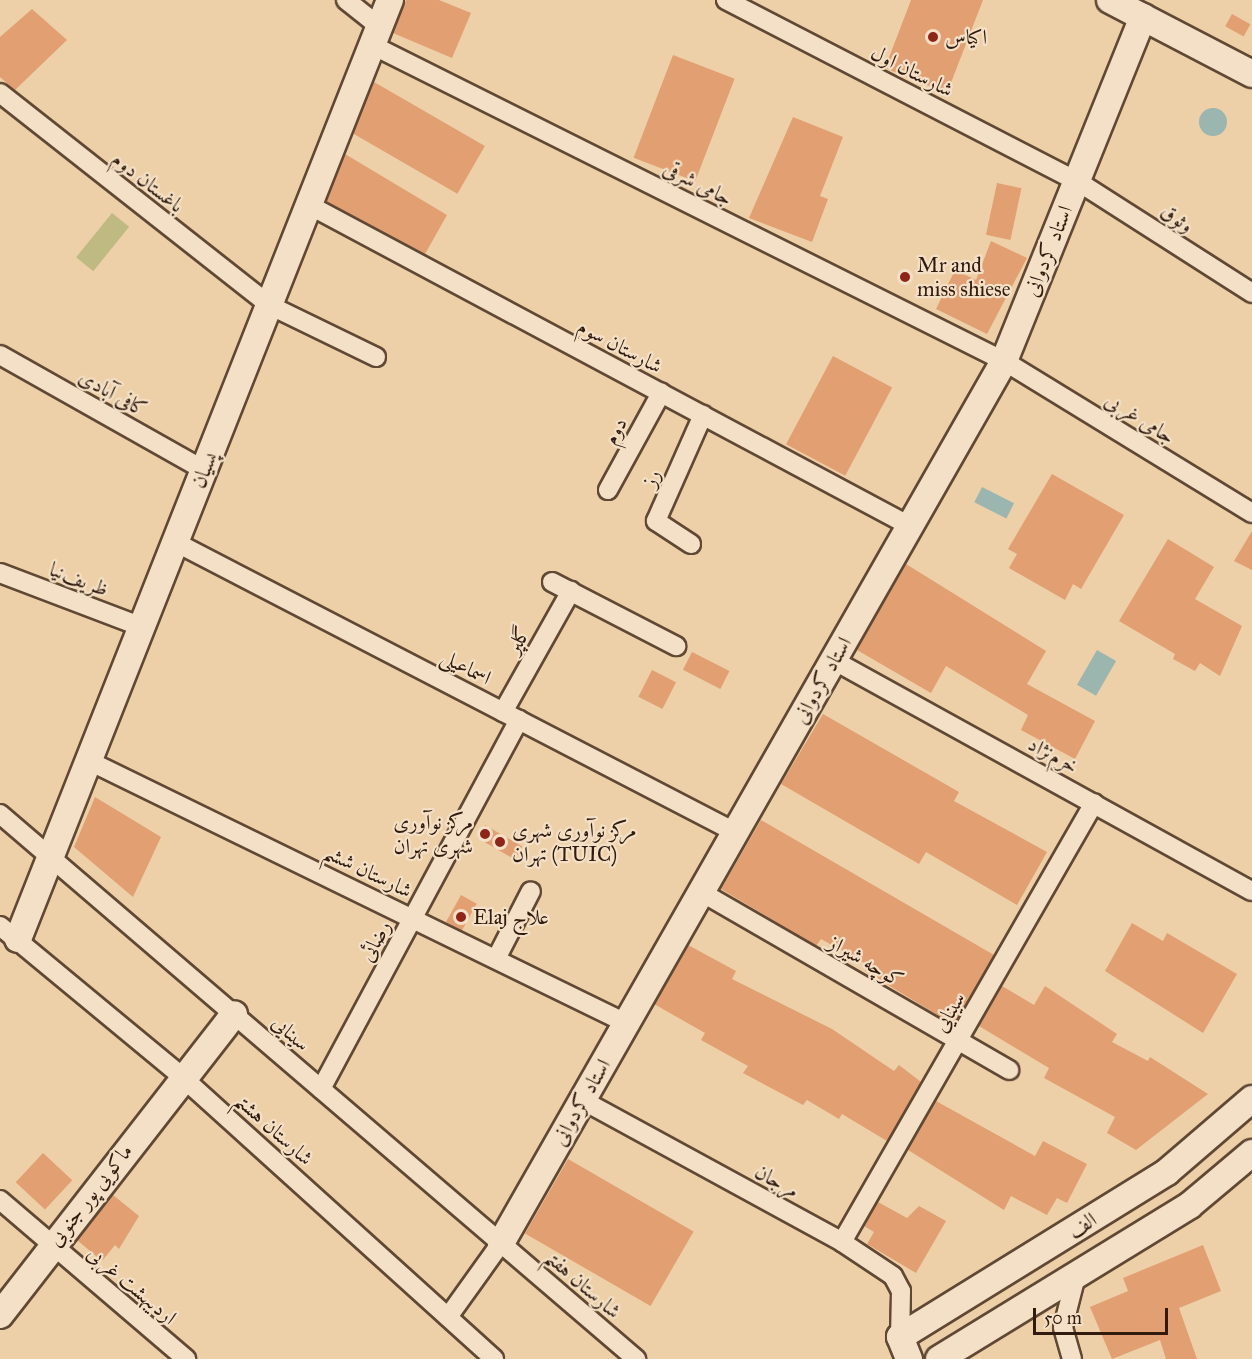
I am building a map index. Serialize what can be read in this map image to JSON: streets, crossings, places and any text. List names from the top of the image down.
{
  "streets": {
    "street": [
      "شارستان اول",
      "باغستان دوم",
      "جامی شرقی",
      "وثوق",
      "استاد کردوانی",
      "شارستان سوم",
      "کافی آبادی",
      "جامی غربی",
      "دوم",
      "پسیان",
      "رز",
      "ظریف‌نیا",
      "گلپر",
      "اسماعیلی",
      "خرم‌نژاد",
      "شارستان ششم",
      "رضائی",
      "کوچه شیراز",
      "سینایی",
      "شارستان هشتم",
      "مرجان",
      "ماکویی‌ پور جنوبی",
      "الف",
      "شارستان هفتم",
      "اردیبهشت غربی"
    ]
  },
  "crossings": [
    ["شارستان اول", "وثوق"],
    ["شارستان اول", "استاد کردوانی"],
    ["باغستان دوم", "پسیان"],
    ["جامی شرقی", "استاد کردوانی"],
    ["جامی شرقی", "جامی غربی"],
    ["جامی شرقی", "پسیان"],
    ["وثوق", "استاد کردوانی"],
    ["استاد کردوانی", "شارستان سوم"],
    ["استاد کردوانی", "جامی غربی"],
    ["استاد کردوانی", "اسماعیلی"],
    ["استاد کردوانی", "خرم‌نژاد"],
    ["استاد کردوانی", "شارستان ششم"],
    ["استاد کردوانی", "کوچه شیراز"],
    ["استاد کردوانی", "سینایی"],
    ["استاد کردوانی", "شارستان هشتم"],
    ["استاد کردوانی", "مرجان"],
    ["استاد کردوانی", "شارستان هفتم"],
    ["شارستان سوم", "دوم"],
    ["شارستان سوم", "پسیان"],
    ["شارستان سوم", "رز"],
    ["کافی آبادی", "پسیان"],
    ["پسیان", "ظریف‌نیا"],
    ["پسیان", "اسماعیلی"],
    ["پسیان", "شارستان ششم"],
    ["پسیان", "سینایی"],
    ["پسیان", "شارستان هشتم"],
    ["گلپر", "اسماعیلی"],
    ["گلپر", "رضائی"],
    ["اسماعیلی", "رضائی"],
    ["خرم‌نژاد", "سینایی"],
    ["شارستان ششم", "رضائی"],
    ["رضائی", "سینایی"],
    ["کوچه شیراز", "سینایی"],
    ["سینایی", "مرجان"],
    ["سینایی", "ماکویی‌ پور جنوبی"],
    ["سینایی", "شارستان هفتم"],
    ["شارستان هشتم", "ماکویی‌ پور جنوبی"],
    ["مرجان", "الف"],
    ["ماکویی‌ پور جنوبی", "اردیبهشت غربی"]
  ],
  "places": [
    "اکیاس",
    "Mr and miss shiese",
    "مرکز نوآوری شهری تهران",
    "مرکز نوآوری شهری تهران (TUIC)",
    "Elaj علاج"
  ],
  "scale_bar": "50 m"
}
